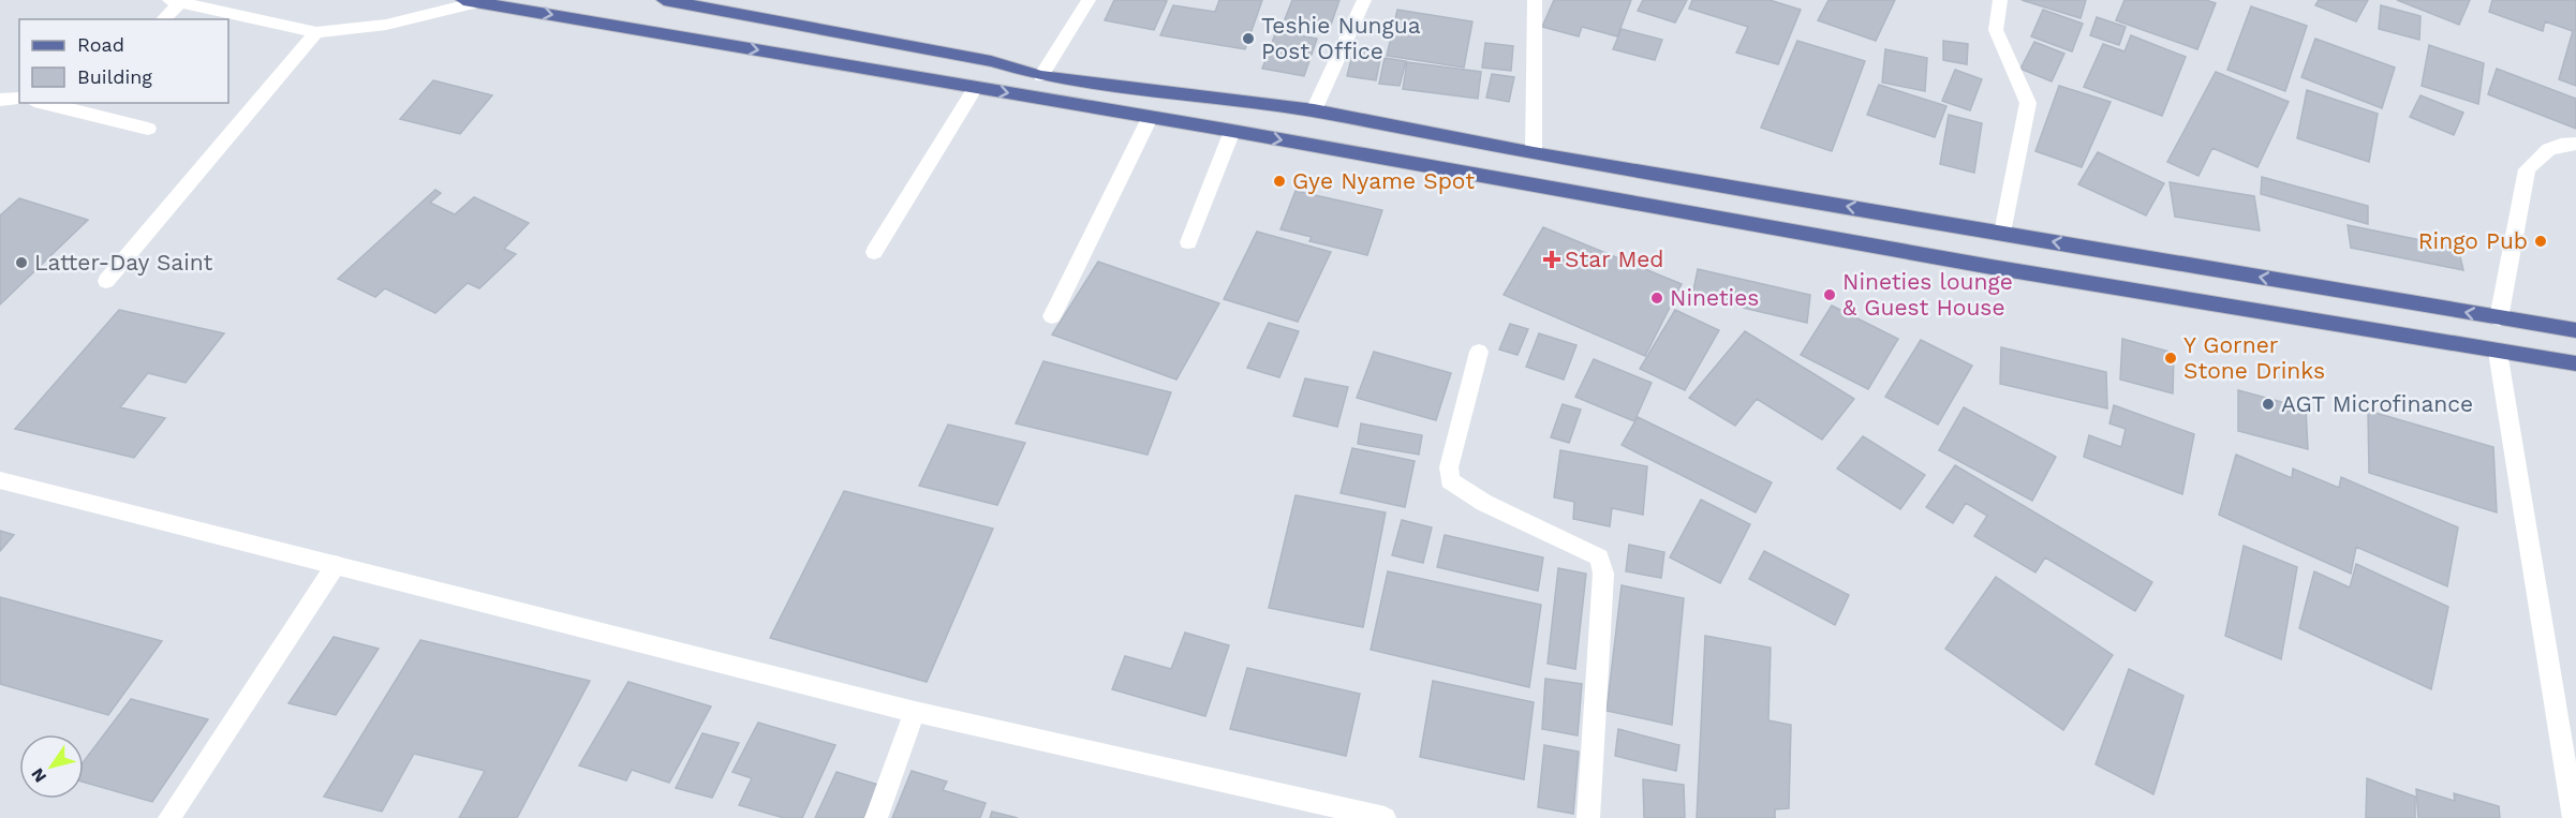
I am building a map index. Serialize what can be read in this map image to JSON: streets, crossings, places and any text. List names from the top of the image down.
{
  "places": {
    "other": [
      "Teshie Nungua Post Office",
      "Gye Nyame Spot",
      "Ringo Pub",
      "Latter-Day Saint",
      "Nineties lounge & Guest House",
      "Nineties",
      "Y Gorner Stone Drinks",
      "AGT Microfinance"
    ],
    "health": ["Star Med"]
  },
  "legend": ["Road", "Building"],
  "north": "bottom left"
}
